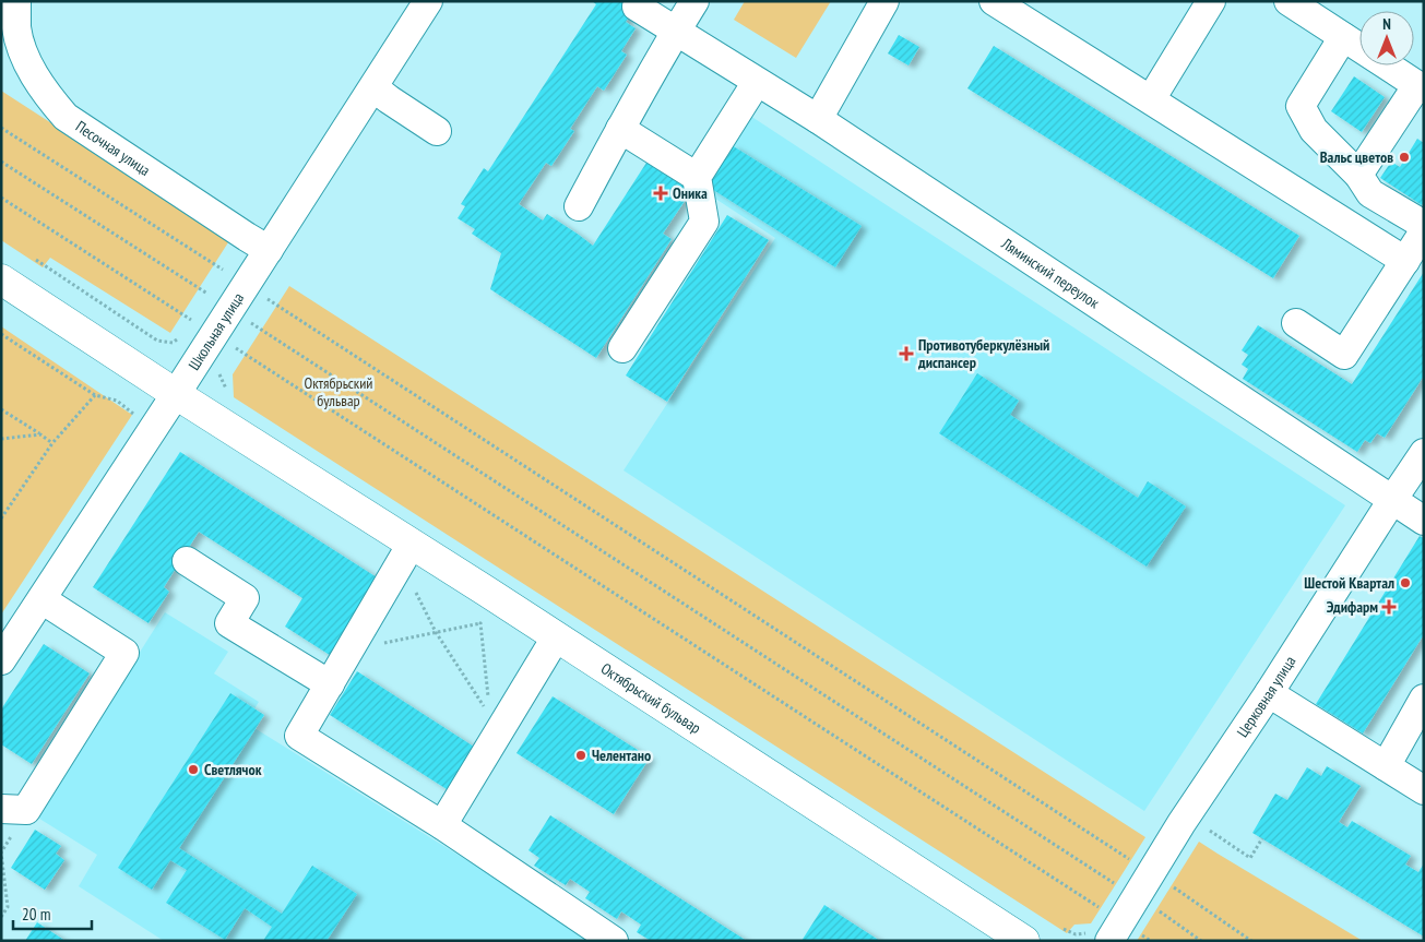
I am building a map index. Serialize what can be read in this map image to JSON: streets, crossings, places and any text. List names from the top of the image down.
{
  "streets": {
    "main road": ["Октябрьский бульвар"],
    "street": [
      "Песочная улица",
      "Ляминский переулок",
      "Школьная улица",
      "Церковная улица"
    ]
  },
  "crossings": [
    ["Песочная улица", "Школьная улица"],
    ["Ляминский переулок", "Церковная улица"],
    ["Школьная улица", "Октябрьский бульвар"]
  ],
  "parks": ["Октябрьский бульвар"],
  "places": {
    "other": [
      "Вальс цветов",
      "Шестой Квартал",
      "Челентано",
      "Светлячок"
    ],
    "health": ["Оника", "Противотуберкулёзный диспансер", "Эдифарм"]
  },
  "scale_bar": "20 m",
  "north": "top"
}
